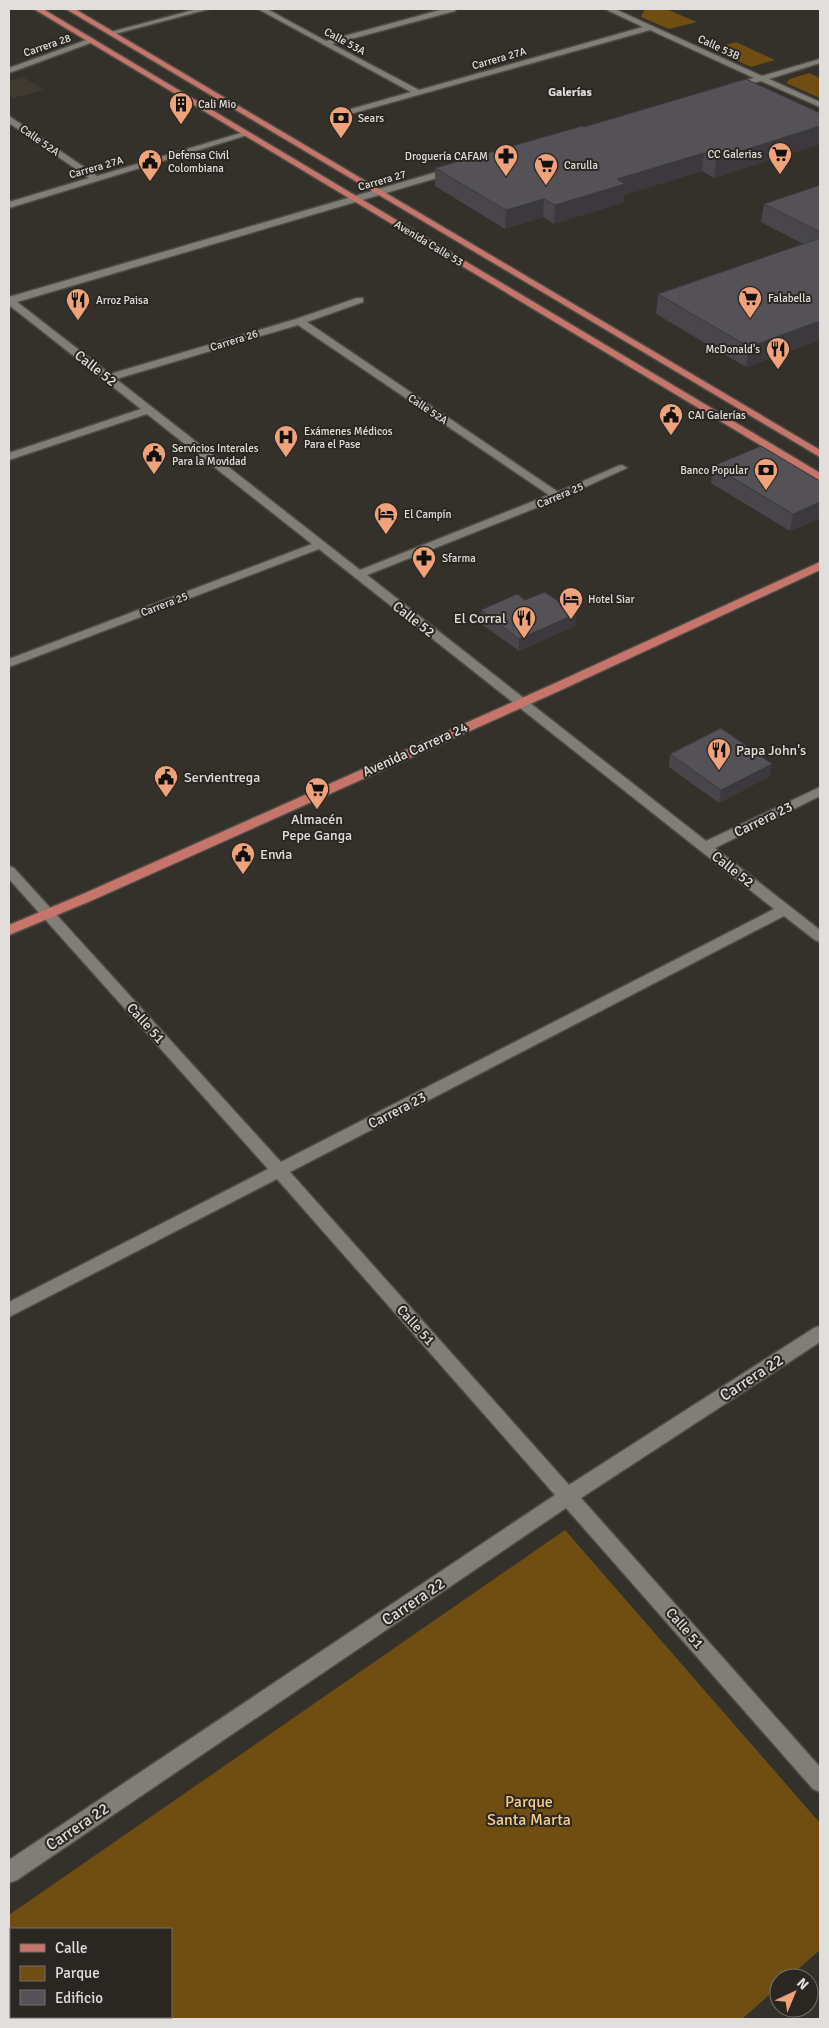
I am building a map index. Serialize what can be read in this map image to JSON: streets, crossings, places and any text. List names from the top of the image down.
{
  "streets": {
    "main road": ["Avenida Calle 53", "Avenida Carrera 24"],
    "street": [
      "Calle 53A",
      "Carrera 28",
      "Calle 53B",
      "Carrera 27A",
      "Calle 52A",
      "Carrera 27",
      "Carrera 26",
      "Calle 52",
      "Carrera 25",
      "Carrera 23",
      "Calle 51",
      "Carrera 22"
    ]
  },
  "crossings": [
    ["Calle 53A", "Carrera 27A"],
    ["Carrera 28", "Avenida Calle 53"],
    ["Calle 53B", "Carrera 27A"],
    ["Carrera 27A", "Calle 52A"],
    ["Carrera 27A", "Avenida Calle 53"],
    ["Calle 52A", "Carrera 26"],
    ["Calle 52A", "Carrera 25"],
    ["Carrera 27", "Avenida Calle 53"],
    ["Carrera 27", "Calle 52"],
    ["Carrera 26", "Calle 52"],
    ["Calle 52", "Carrera 25"],
    ["Calle 52", "Avenida Carrera 24"],
    ["Calle 52", "Carrera 23"],
    ["Avenida Carrera 24", "Calle 51"],
    ["Carrera 23", "Calle 51"],
    ["Calle 51", "Carrera 22"]
  ],
  "districts": ["Galerías"],
  "parks": ["Parque Santa Marta"],
  "places": {
    "building": ["Cali Mio"],
    "bank": ["Sears", "Banco Popular"],
    "supermarket": [
      "CC Galerias",
      "Carulla",
      "Falabella",
      "Almacén Pepe Ganga"
    ],
    "pharmacy": ["Droguería CAFAM", "Sfarma"],
    "public building": [
      "Defensa Civil Colombiana",
      "CAI Galerías",
      "Servicios Interales Para la Movidad",
      "Servientrega",
      "Envia"
    ],
    "restaurant": [
      "Arroz Paisa",
      "McDonald's",
      "El Corral",
      "Papa John's"
    ],
    "hospital": ["Exámenes Médicos Para el Pase"],
    "hotel": ["El Campín", "Hotel Siar"]
  },
  "legend": ["Calle", "Parque", "Edificio"],
  "north": "top right"
}
